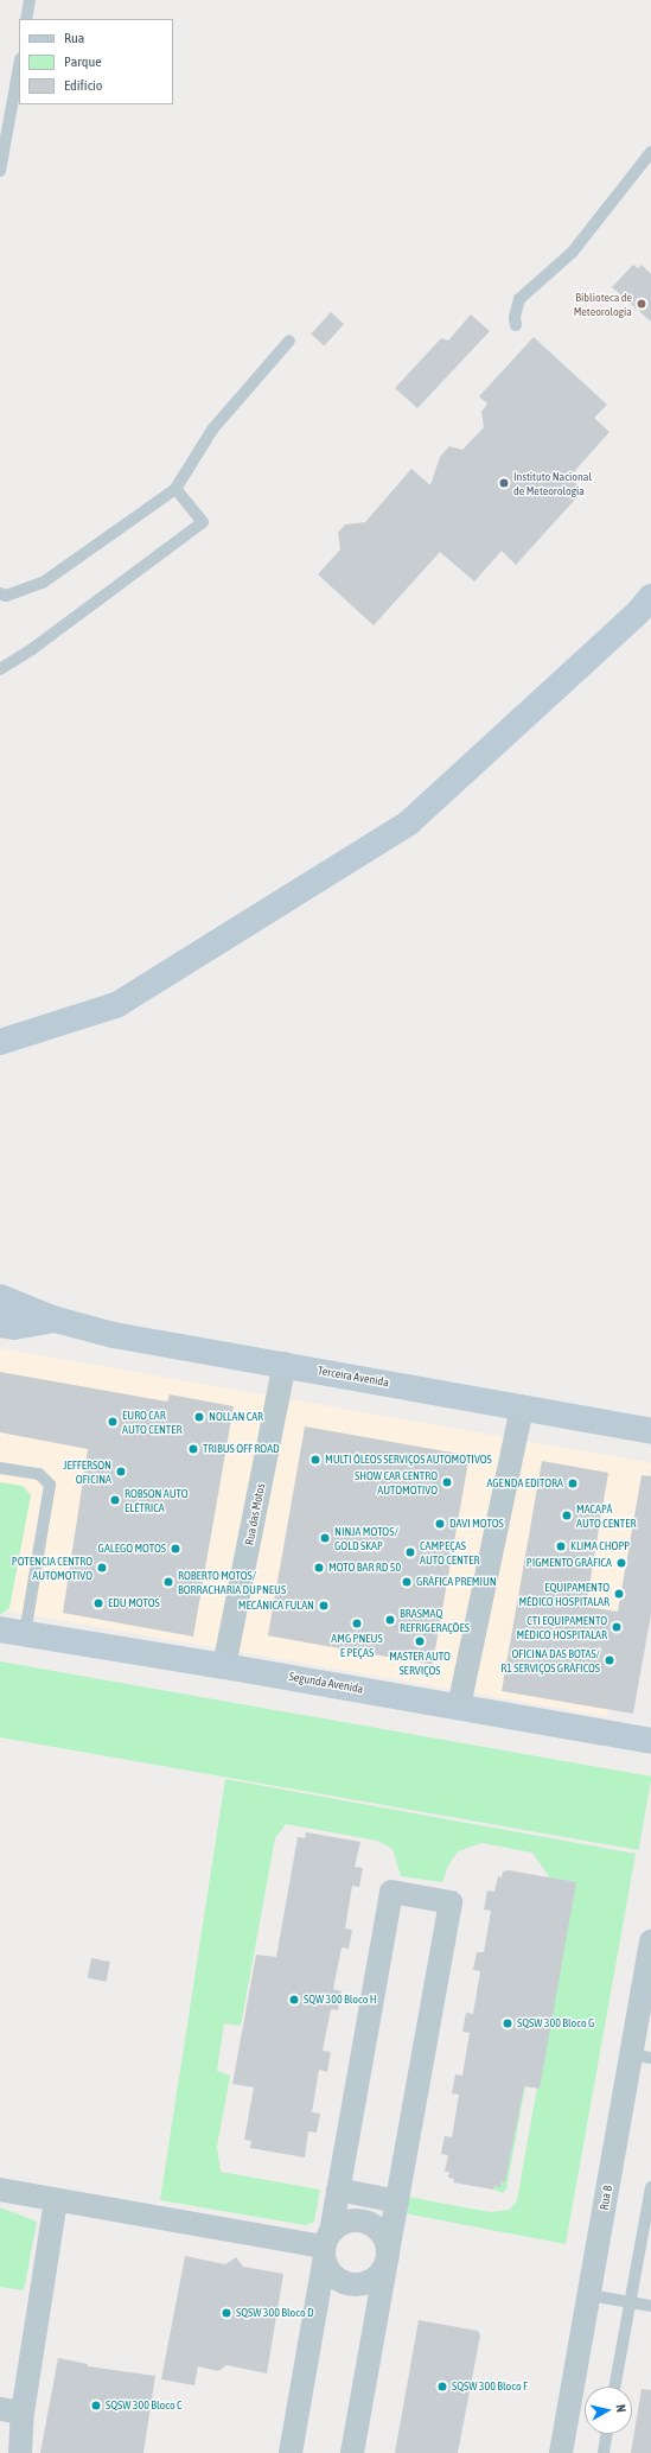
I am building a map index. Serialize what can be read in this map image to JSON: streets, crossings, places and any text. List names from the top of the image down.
{
  "streets": {
    "street": [
      "Terceira Avenida",
      "Rua das Motos",
      "Segunda Avenida",
      "Rua B"
    ]
  },
  "crossings": [
    ["Terceira Avenida", "Rua das Motos"],
    ["Rua das Motos", "Segunda Avenida"]
  ],
  "places": [
    "Biblioteca de Meteorologia",
    "Instituto Nacional de Meteorologia",
    "NOLLAN CAR",
    "EURO CAR AUTO CENTER",
    "TRIBUS OFF ROAD",
    "MULTI ÓLEOS SERVIÇOS AUTOMOTIVOS",
    "JEFFERSON OFICINA",
    "SHOW CAR CENTRO AUTOMOTIVO",
    "AGENDA EDITORA",
    "ROBSON AUTO ELÉTRICA",
    "MACAPÁ AUTO CENTER",
    "DAVI MOTOS",
    "NINJA MOTOS/ GOLD SKAP",
    "KLIMA CHOPP",
    "GALEGO MOTOS",
    "CAMPEÇAS AUTO CENTER",
    "PIGMENTO GRÁFICA",
    "POTENCIA CENTRO AUTOMOTIVO",
    "MOTO BAR RD 50",
    "ROBERTO MOTOS/ BORRACHARIA DUPNEUS",
    "GRÁFICA PREMIUN",
    "EQUIPAMENTO MÉDICO HOSPITALAR",
    "EDU MOTOS",
    "MECÂNICA FULAN",
    "BRASMAQ REFRIGERAÇÕES",
    "AMG PNEUS E PEÇAS",
    "CTI EQUIPAMENTO MÉDICO HOSPITALAR",
    "MASTER AUTO SERVIÇOS",
    "OFICINA DAS BOTAS/ R1 SERVIÇOS GRÁFICOS",
    "SQW 300 Bloco H",
    "SQSW 300 Bloco G",
    "SQSW 300 Bloco D",
    "SQSW 300 Bloco F",
    "SQSW 300 Bloco C"
  ],
  "legend": ["Rua", "Parque", "Edifício"],
  "north": "right"
}
